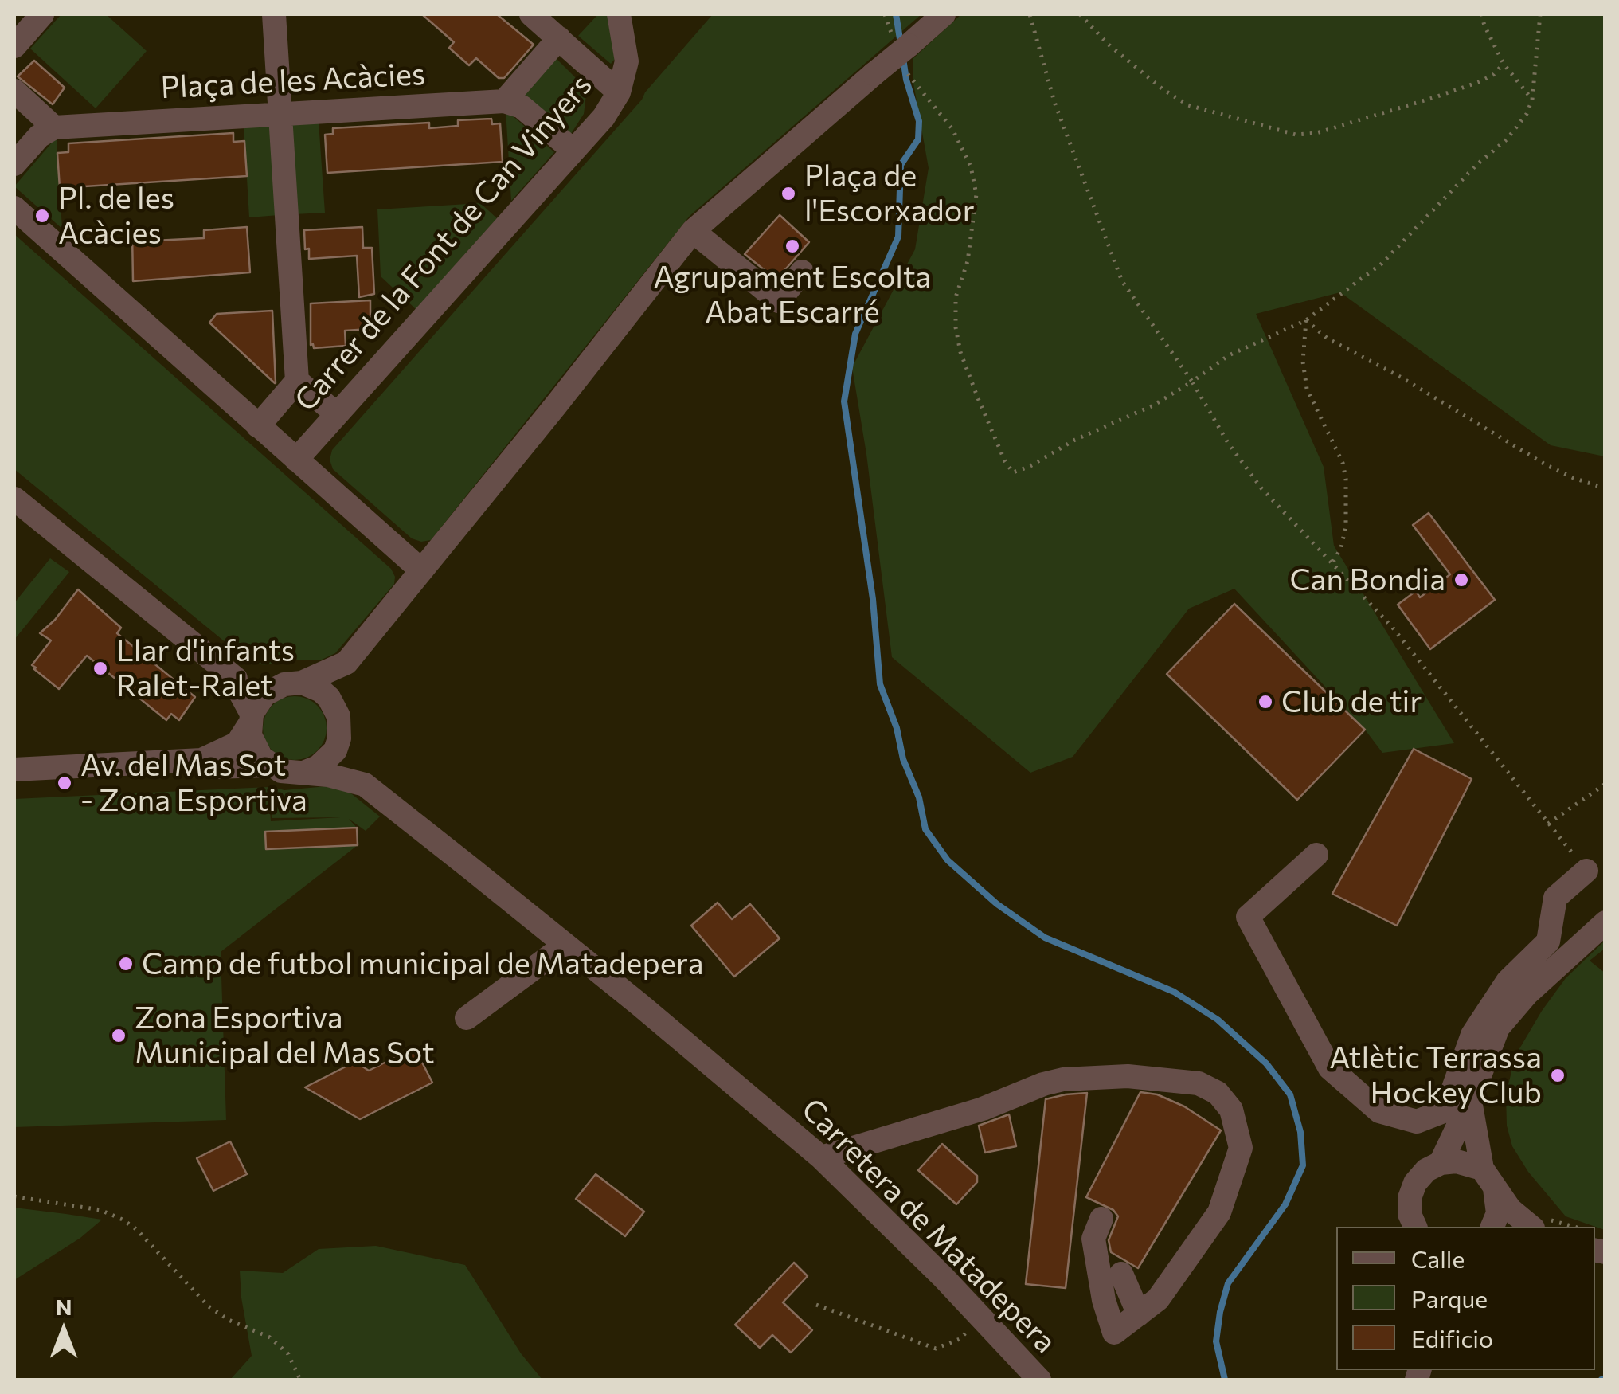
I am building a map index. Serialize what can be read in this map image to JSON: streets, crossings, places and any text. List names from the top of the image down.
{
  "streets": {
    "street": ["Plaça de les Acàcies", "Carrer de la Font de Can Vinyers", "Carretera de Matadepera"]
  },
  "places": [
    "Plaça de l'Escorxador",
    "Pl. de les Acàcies",
    "Agrupament Escolta Abat Escarré",
    "Can Bondia",
    "Llar d'infants Ralet-Ralet",
    "Club de tir",
    "Av. del Mas Sot - Zona Esportiva",
    "Camp de futbol municipal de Matadepera",
    "Zona Esportiva Municipal del Mas Sot",
    "Atlètic Terrassa Hockey Club"
  ],
  "legend": ["Calle", "Parque", "Edificio"],
  "north": "top"
}
